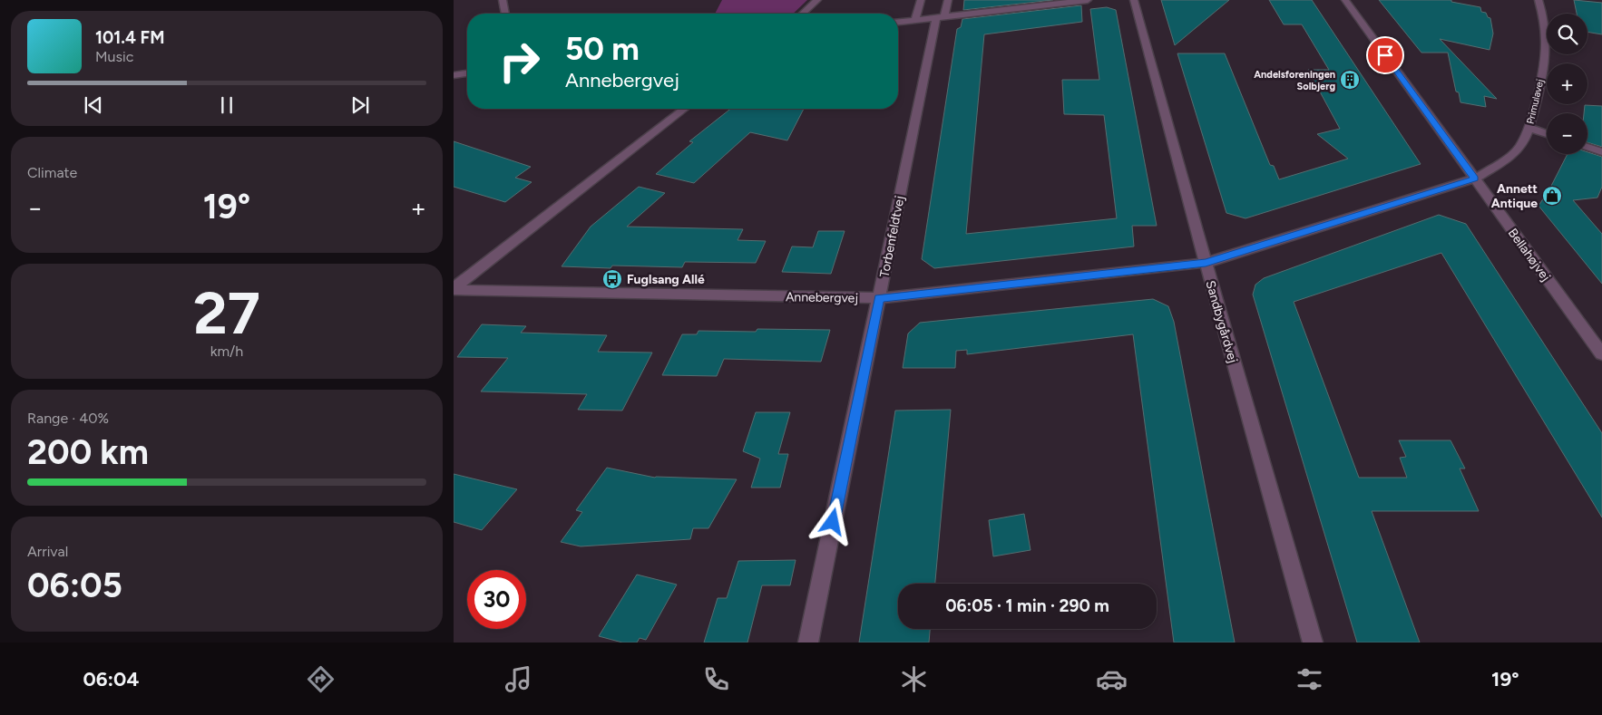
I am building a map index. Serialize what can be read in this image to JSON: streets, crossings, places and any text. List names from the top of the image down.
{
  "streets": {
    "street": [
      "Primulavej",
      "Torbenfeldtvej",
      "Bellahøjvej",
      "Annebergvej",
      "Sandbygårdvej"
    ]
  },
  "crossings": [
    ["Primulavej", "Bellahøjvej"],
    ["Primulavej", "Annebergvej"],
    ["Torbenfeldtvej", "Annebergvej"],
    ["Bellahøjvej", "Annebergvej"],
    ["Annebergvej", "Sandbygårdvej"]
  ],
  "places": {
    "building": ["Andelsforeningen Solbjerg"],
    "shop": ["Annett Antique"],
    "bus stop": ["Fuglsang Allé"]
  },
  "page": {
    "map_buttons": ["+", "−"],
    "turn": ["50 m", "Annebergvej"],
    "song": ["101.4 FM", "Music"],
    "tile": [
      "Climate",
      ["27", "km/h"],
      ["Range · 40%", "200 km"],
      ["Arrival", "06:05"]
    ],
    "heat": ["−", "19°", "+"],
    "limit": "30",
    "trip": "06:05 · 1 min · 290 m",
    "tabs": ["06:04", "19°"]
  }
}
